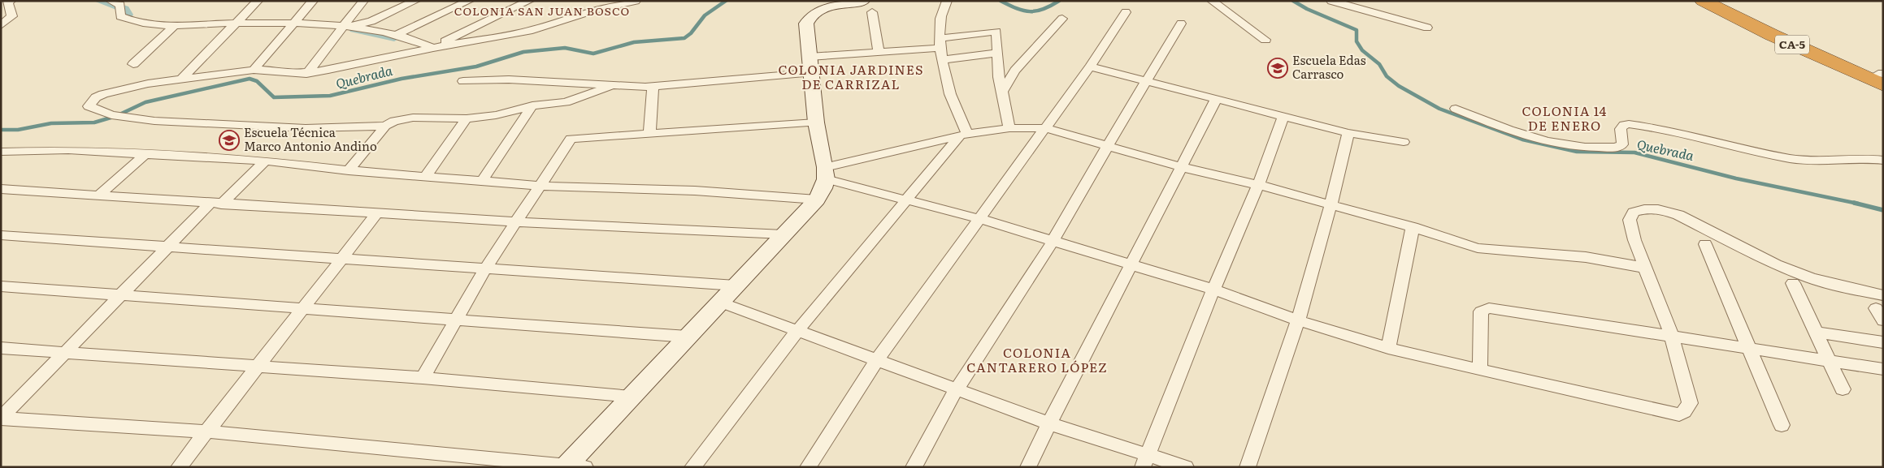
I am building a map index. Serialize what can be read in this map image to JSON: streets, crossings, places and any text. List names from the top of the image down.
{
  "streets": {
    "highway": ["CA-5"]
  },
  "districts": [
    "COLONIA SAN JUAN BOSCO",
    "COLONIA JARDINES DE CARRIZAL",
    "COLONIA 14 DE ENERO",
    "COLONIA CANTARERO LÓPEZ"
  ],
  "water": ["Quebrada"],
  "places": {
    "school or university": ["Escuela Edas Carrasco", "Escuela Técnica Marco Antonio Andino"]
  }
}
